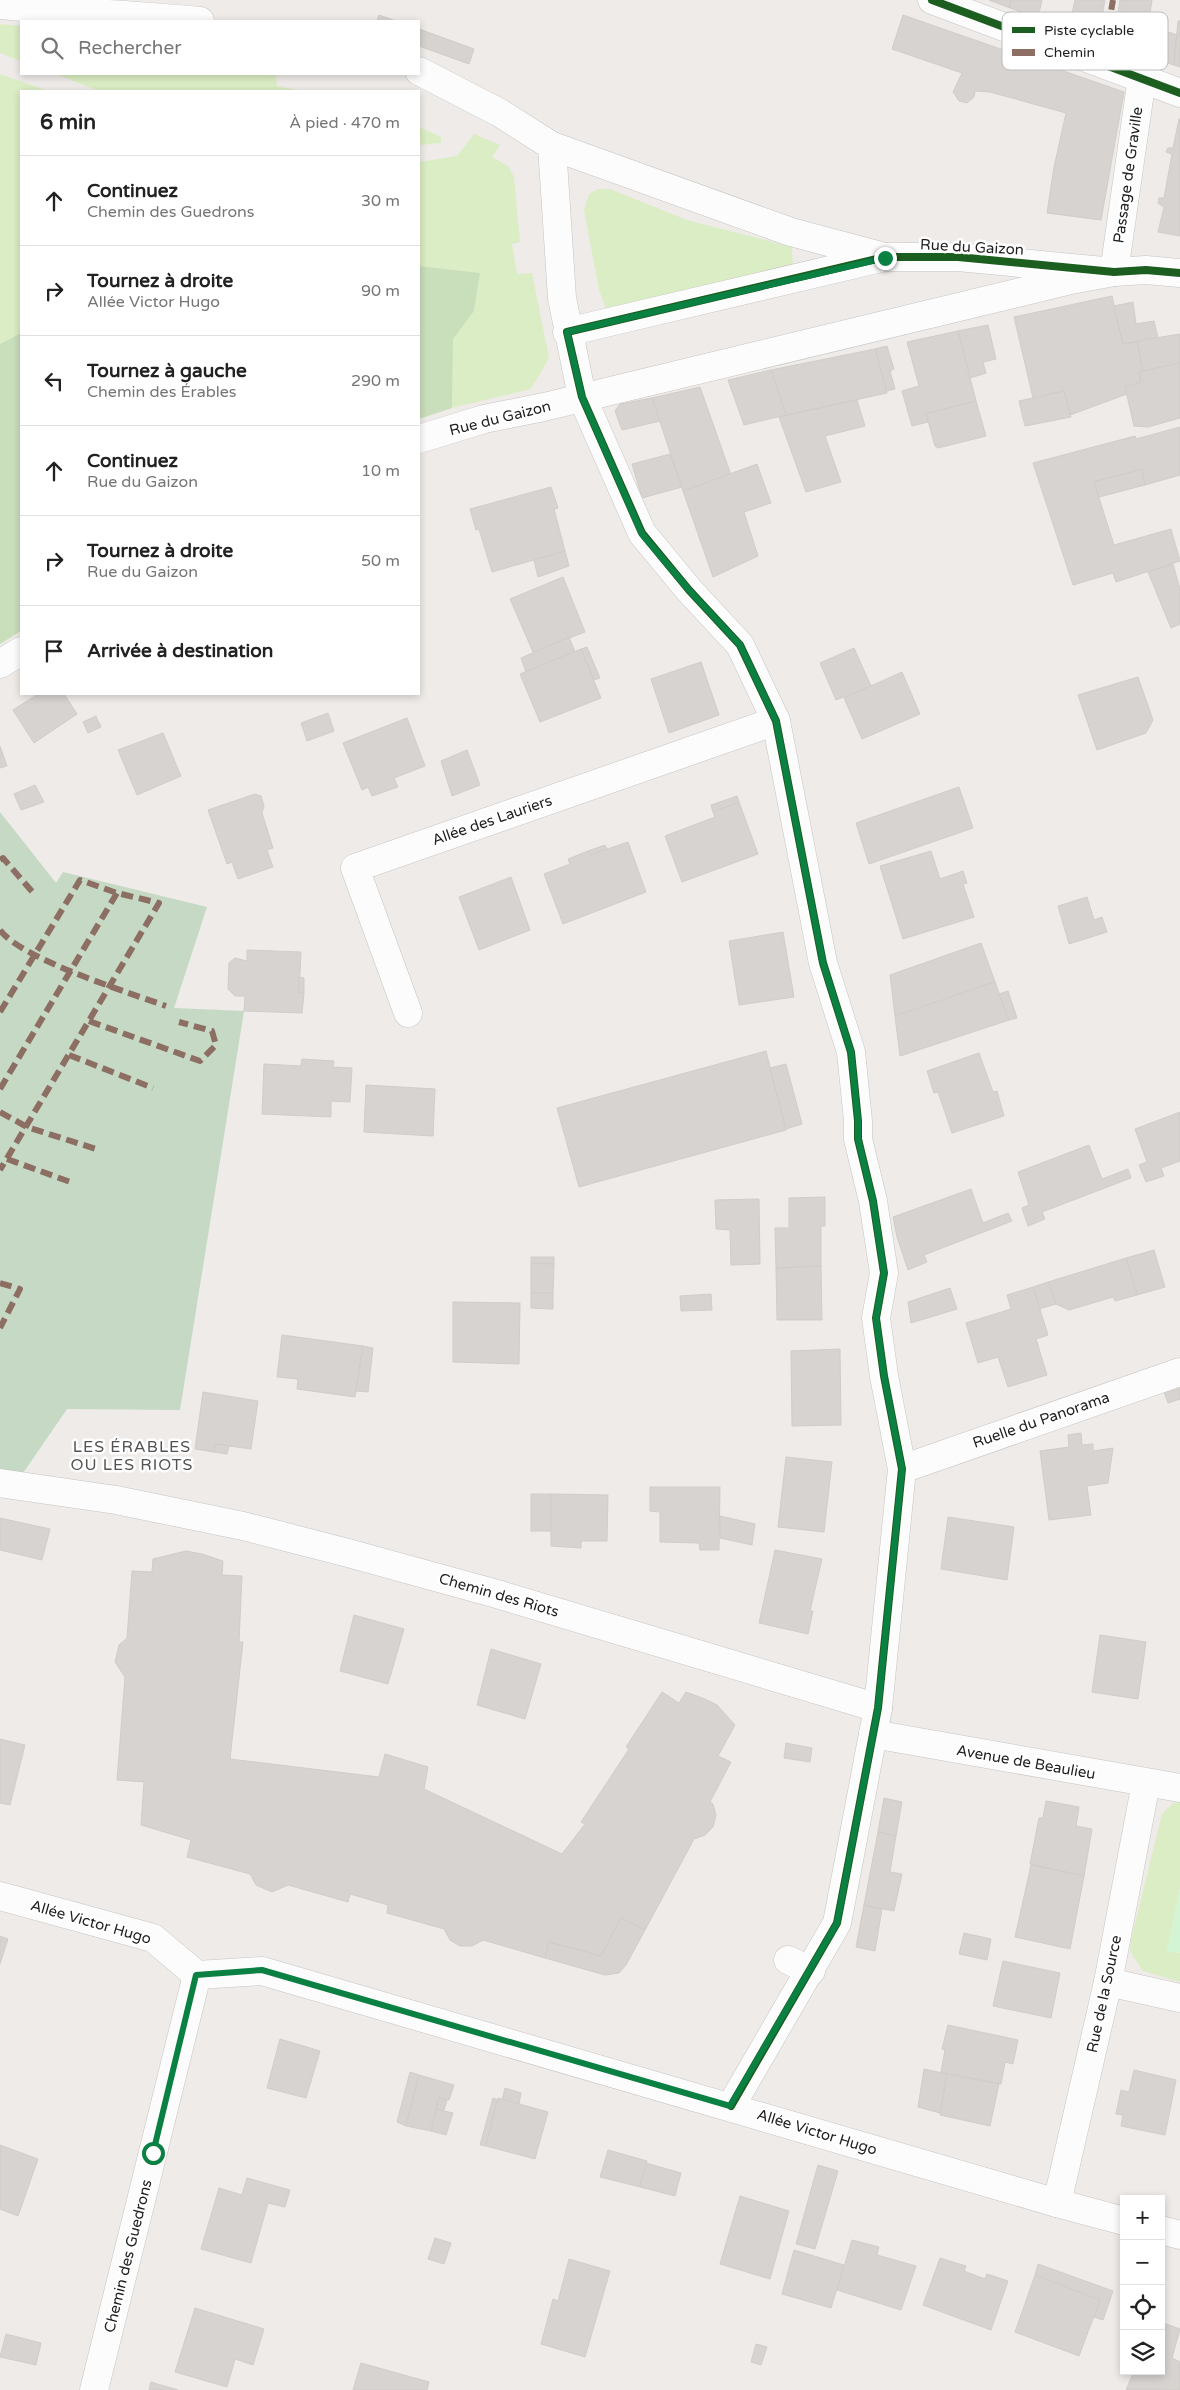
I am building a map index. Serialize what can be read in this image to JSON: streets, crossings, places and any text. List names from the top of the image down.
{
  "streets": {
    "street": [
      "Passage de Graville",
      "Rue du Gaizon",
      "Allée des Lauriers",
      "Ruelle du Panorama",
      "Chemin des Riots",
      "Avenue de Beaulieu",
      "Allée Victor Hugo",
      "Rue de la Source",
      "Chemin des Guedrons"
    ]
  },
  "crossings": [
    ["Passage de Graville", "Rue du Gaizon"],
    ["Avenue de Beaulieu", "Rue de la Source"],
    ["Allée Victor Hugo", "Rue de la Source"],
    ["Allée Victor Hugo", "Chemin des Guedrons"]
  ],
  "districts": ["LES ÉRABLES OU LES RIOTS"],
  "legend": ["Piste cyclable", "Chemin"],
  "page": {
    "search": "Rechercher",
    "heading": ["6 min", "À pied · 470 m"],
    "list": [
      ["Continuez", "Chemin des Guedrons", "30 m"],
      ["Tournez à droite", "Allée Victor Hugo", "90 m"],
      ["Tournez à gauche", "Chemin des Érables", "290 m"],
      ["Continuez", "Rue du Gaizon", "10 m"],
      ["Tournez à droite", "Rue du Gaizon", "50 m"],
      "Arrivée à destination"
    ],
    "map_buttons": ["+", "−"]
  }
}
